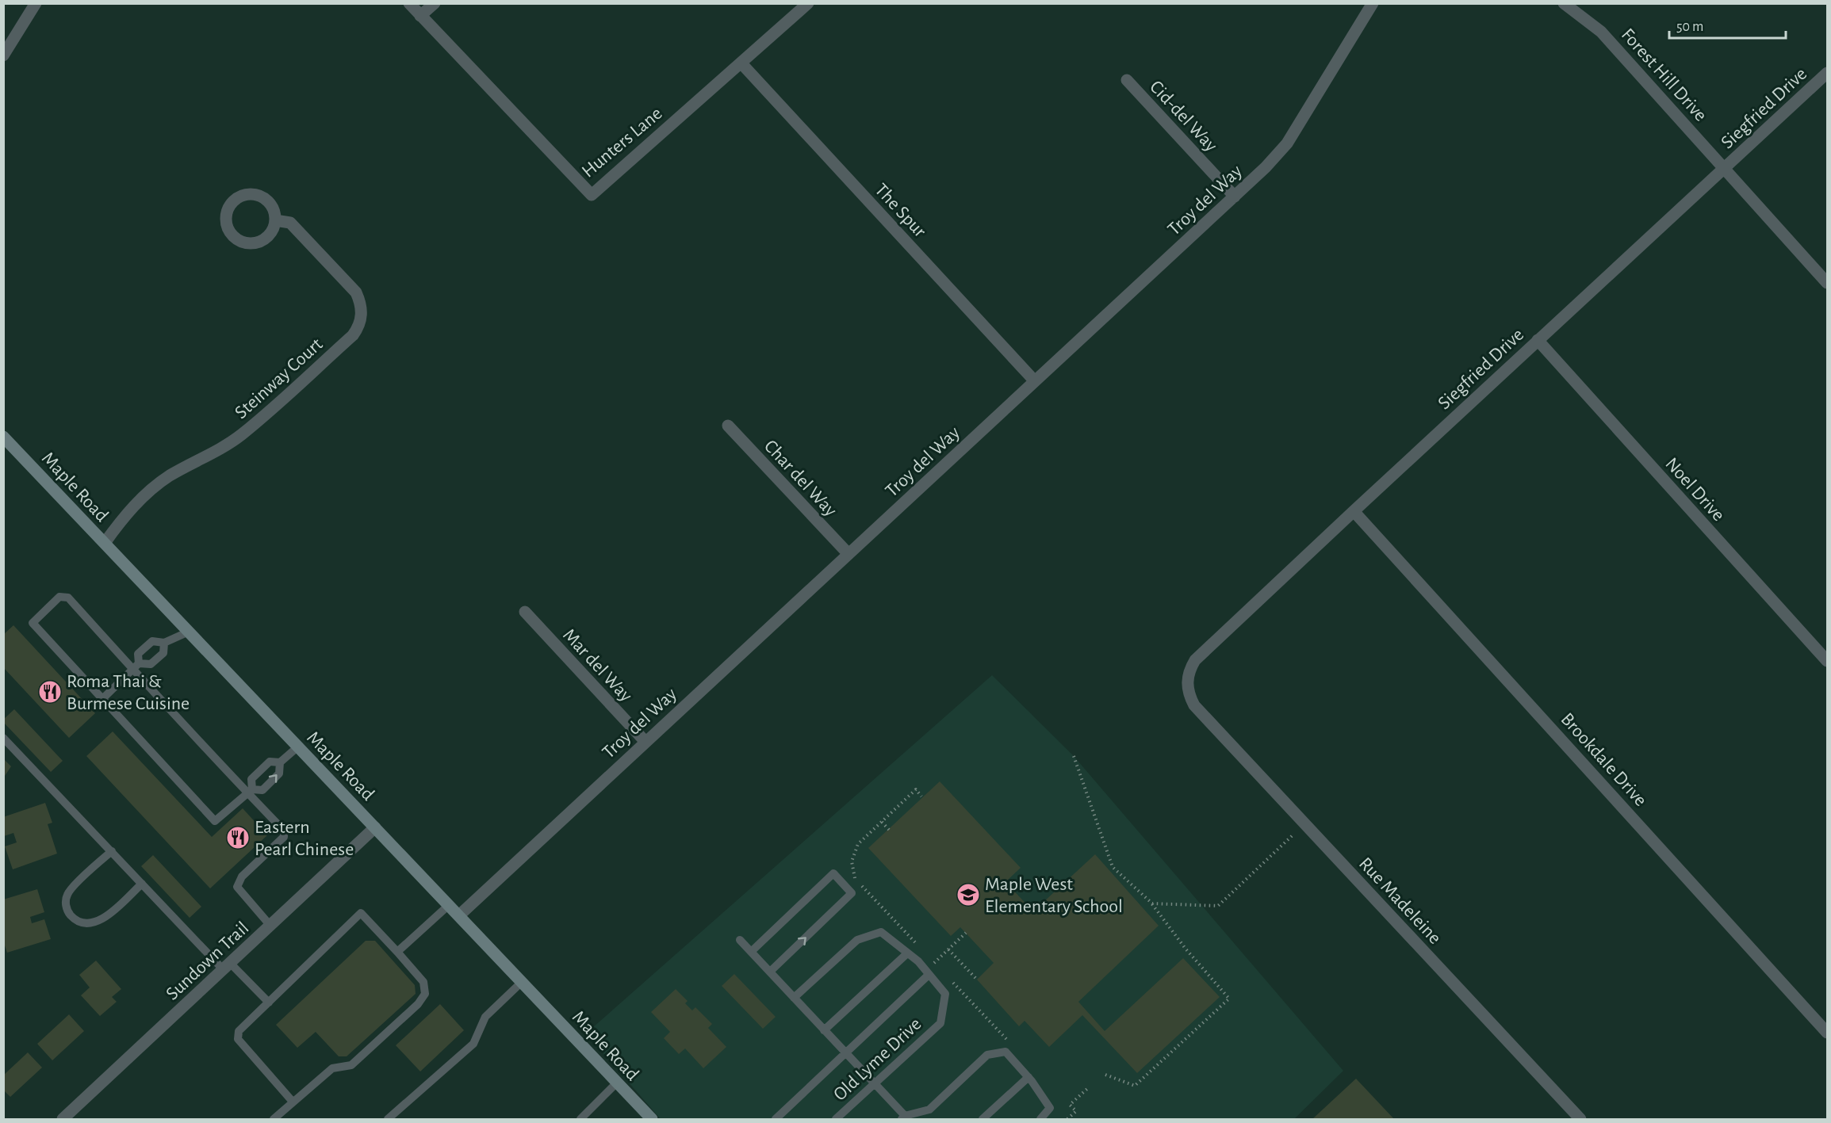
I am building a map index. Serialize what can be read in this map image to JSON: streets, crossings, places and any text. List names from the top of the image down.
{
  "streets": {
    "main road": ["Maple Road"],
    "street": [
      "Forest Hill Drive",
      "Siegfried Drive",
      "Cid-del Way",
      "Hunters Lane",
      "Troy del Way",
      "The Spur",
      "Steinway Court",
      "Char del Way",
      "Noel Drive",
      "Mar del Way",
      "Brookdale Drive",
      "Rue Madeleine",
      "Sundown Trail"
    ],
    "lane": ["Old Lyme Drive"]
  },
  "crossings": [
    ["Forest Hill Drive", "Siegfried Drive"],
    ["Siegfried Drive", "Noel Drive"],
    ["Siegfried Drive", "Brookdale Drive"],
    ["Siegfried Drive", "Rue Madeleine"],
    ["Cid-del Way", "Troy del Way"],
    ["Hunters Lane", "The Spur"],
    ["Troy del Way", "The Spur"],
    ["Troy del Way", "Char del Way"],
    ["Troy del Way", "Maple Road"],
    ["Troy del Way", "Mar del Way"],
    ["Steinway Court", "Maple Road"],
    ["Maple Road", "Sundown Trail"]
  ],
  "places": {
    "restaurant": ["Roma Thai & Burmese Cuisine", "Eastern Pearl Chinese"],
    "school or university": ["Maple West Elementary School"]
  },
  "scale_bar": "50 m"
}
